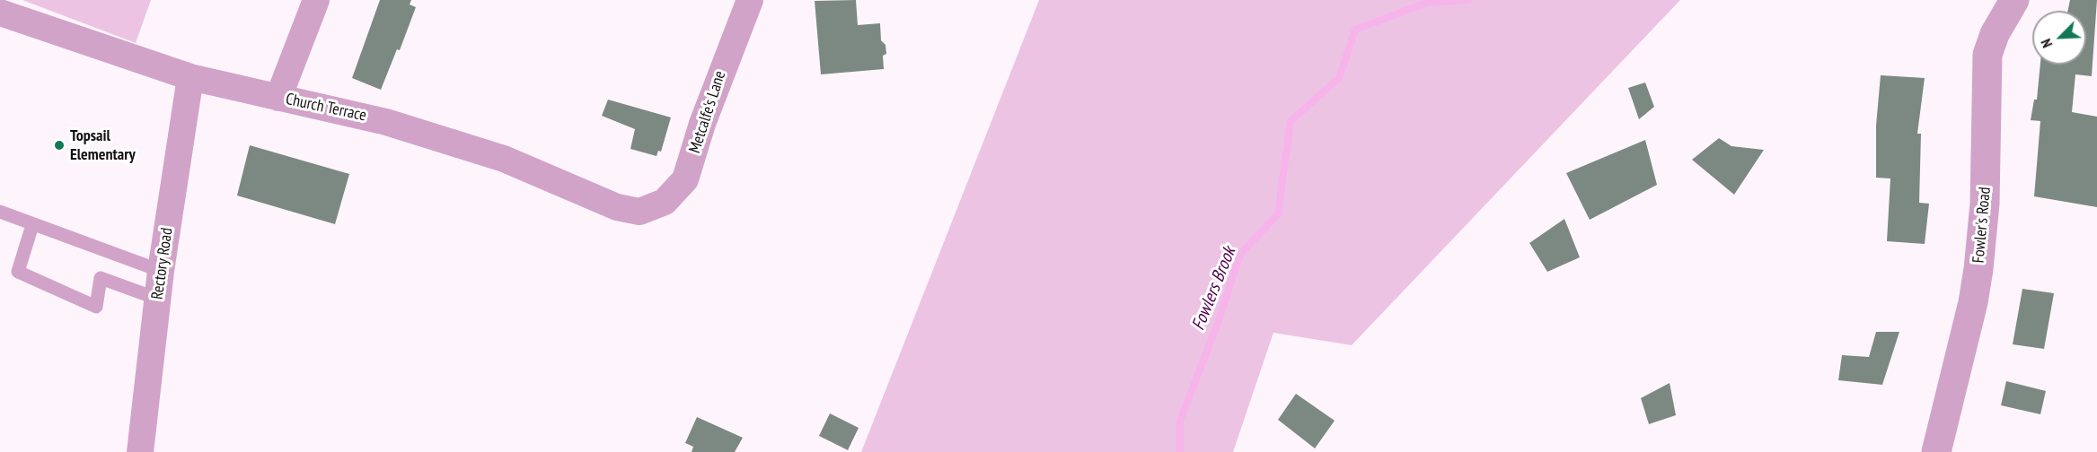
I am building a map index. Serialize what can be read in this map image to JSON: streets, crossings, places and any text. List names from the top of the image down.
{
  "streets": {
    "street": [
      "Church Terrace",
      "Metcalfe's Lane",
      "Fowler's Road",
      "Rectory Road"
    ]
  },
  "crossings": [
    ["Church Terrace", "Metcalfe's Lane"],
    ["Church Terrace", "Rectory Road"]
  ],
  "water": ["Fowlers Brook"],
  "places": ["Topsail Elementary"],
  "north": "bottom left"
}
